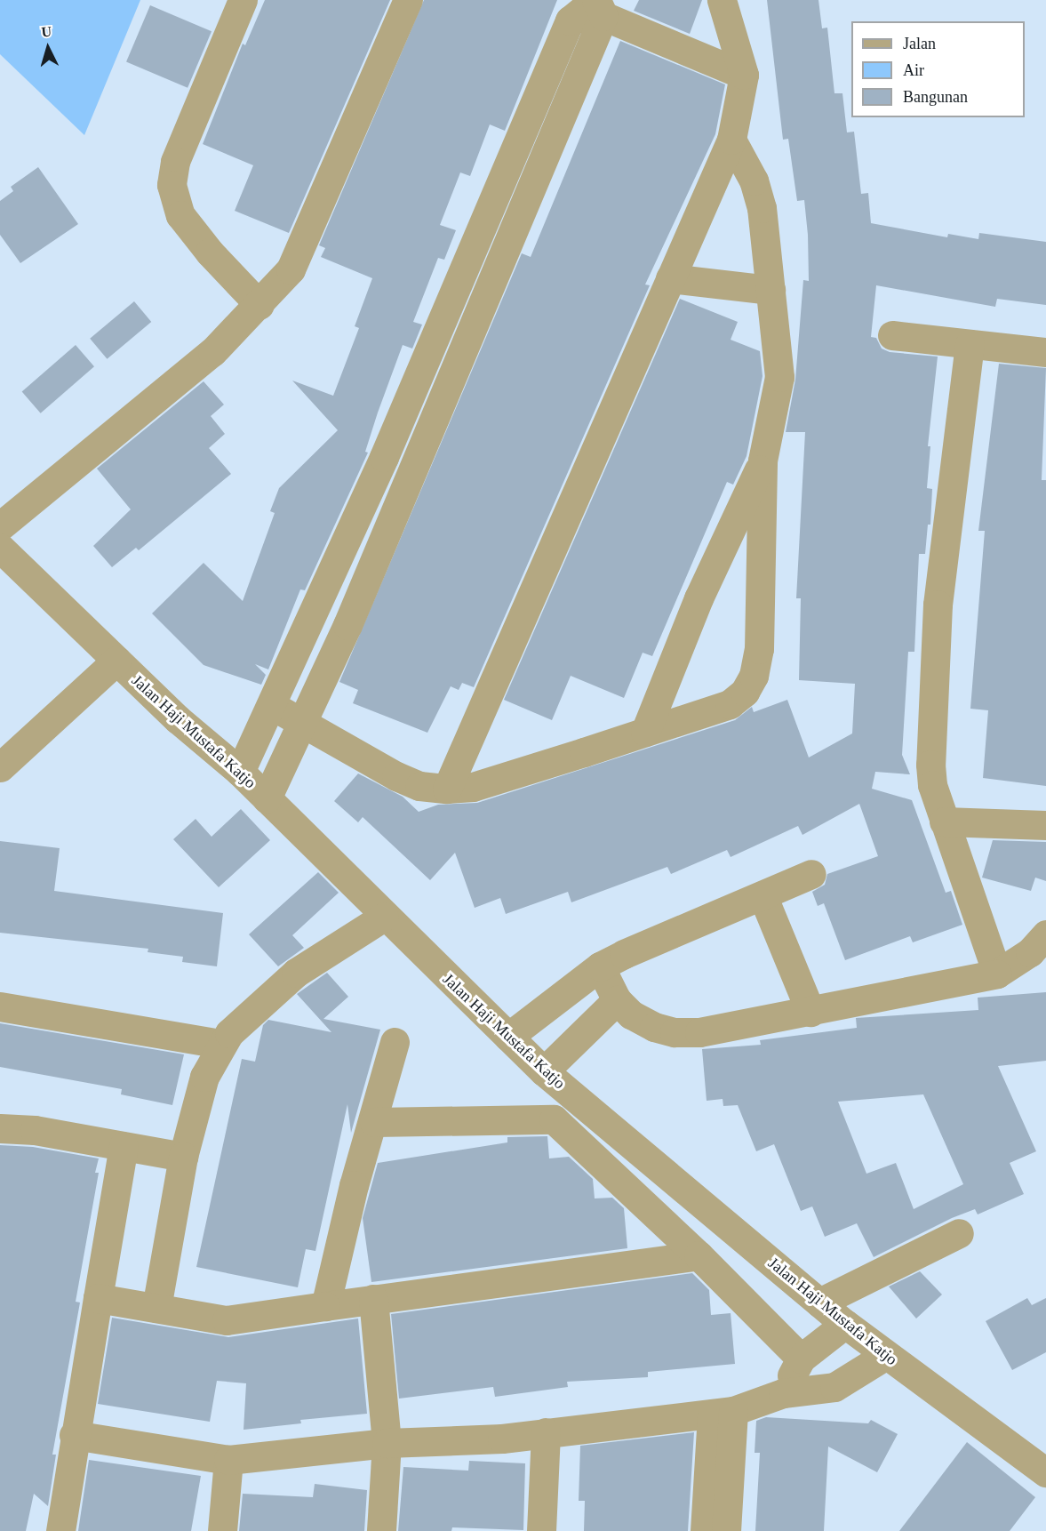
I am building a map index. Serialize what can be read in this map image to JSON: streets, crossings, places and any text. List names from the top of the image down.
{
  "streets": {
    "street": ["Jalan Haji Mustafa Katjo"]
  },
  "legend": ["Jalan", "Air", "Bangunan"],
  "north": "top"
}
